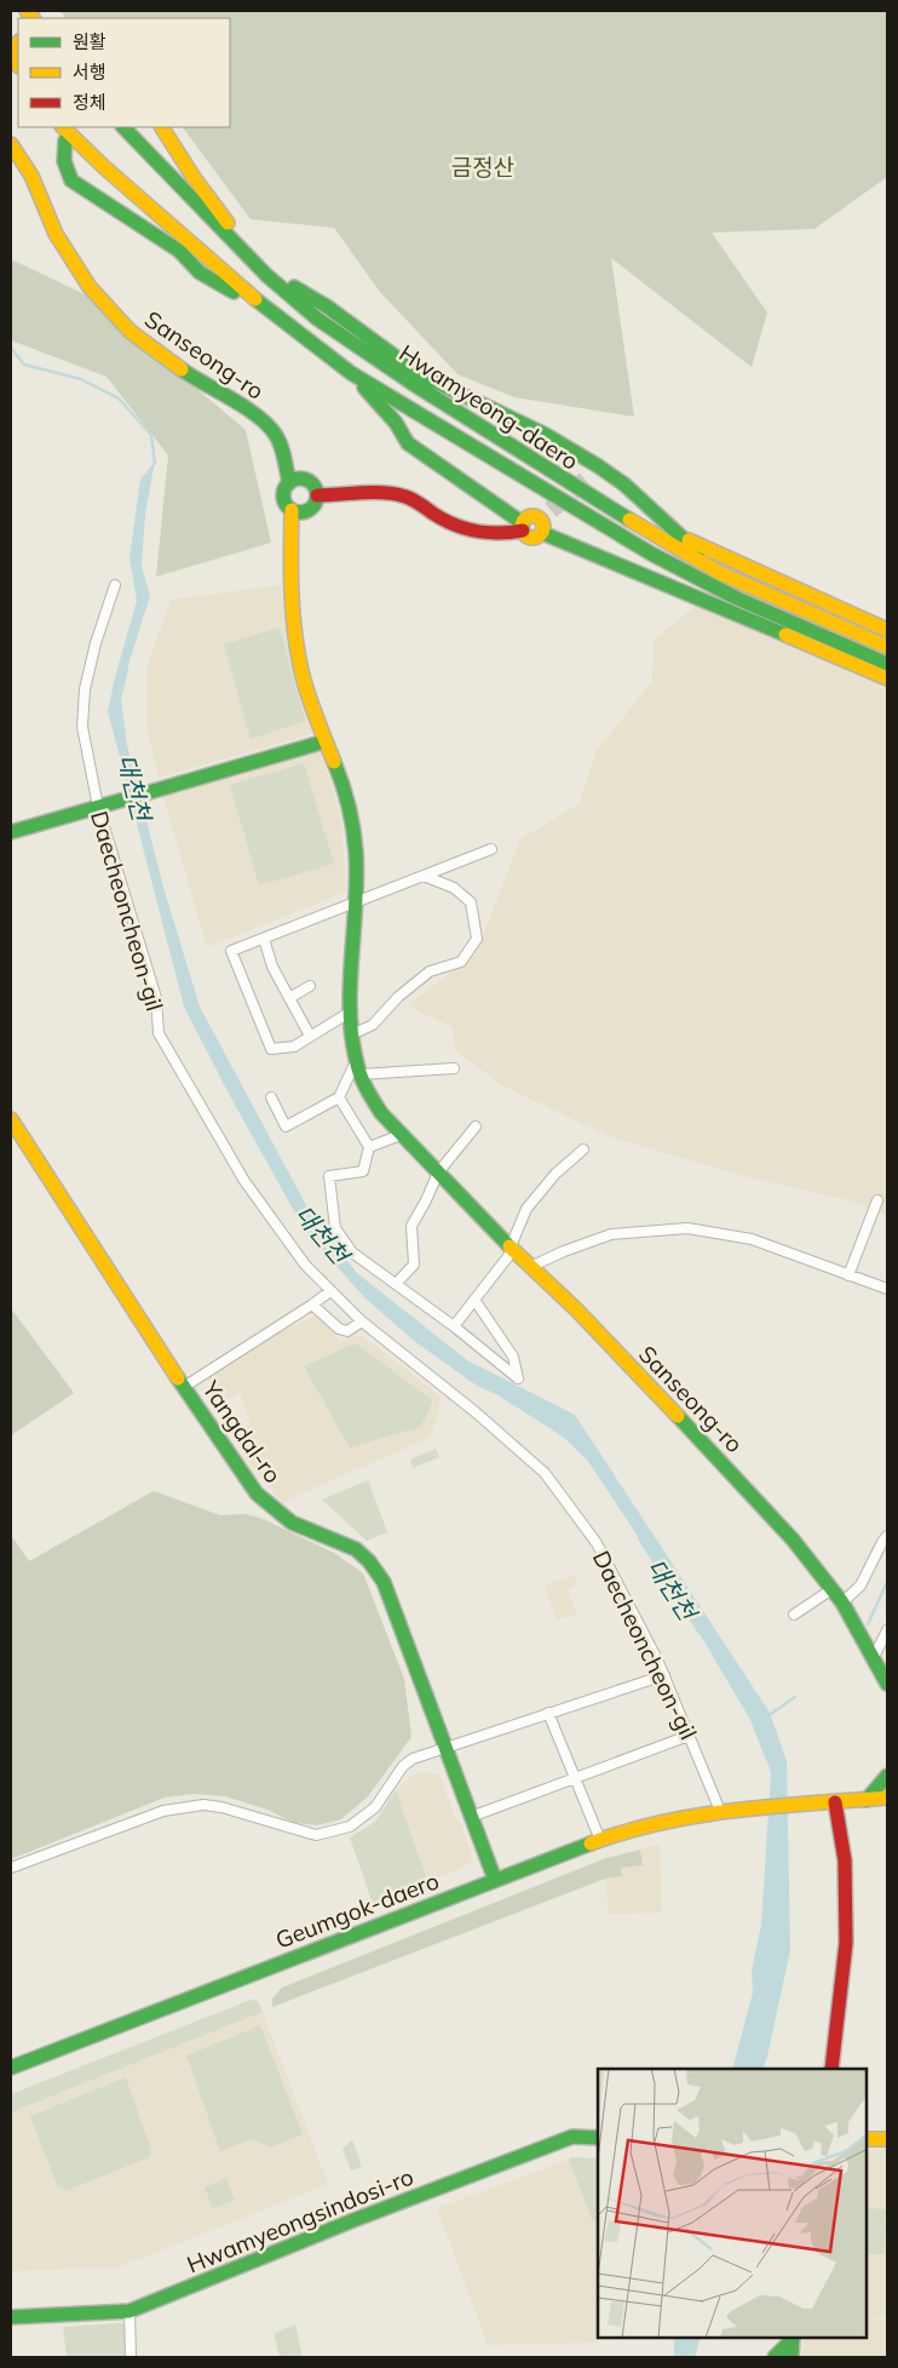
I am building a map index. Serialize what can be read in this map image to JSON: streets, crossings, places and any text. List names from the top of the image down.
{
  "streets": {
    "main road": [
      "Sanseong-ro",
      "Hwamyeong-daero",
      "Yangdal-ro",
      "Geumgok-daero",
      "Hwamyeongsindosi-ro"
    ],
    "street": ["Daecheoncheon-gil"]
  },
  "crossings": [
    ["Daecheoncheon-gil", "Geumgok-daero"],
    ["Yangdal-ro", "Geumgok-daero"]
  ],
  "water": ["대천천"],
  "parks": ["금정산"],
  "legend": ["원활", "서행", "정체"]
}
